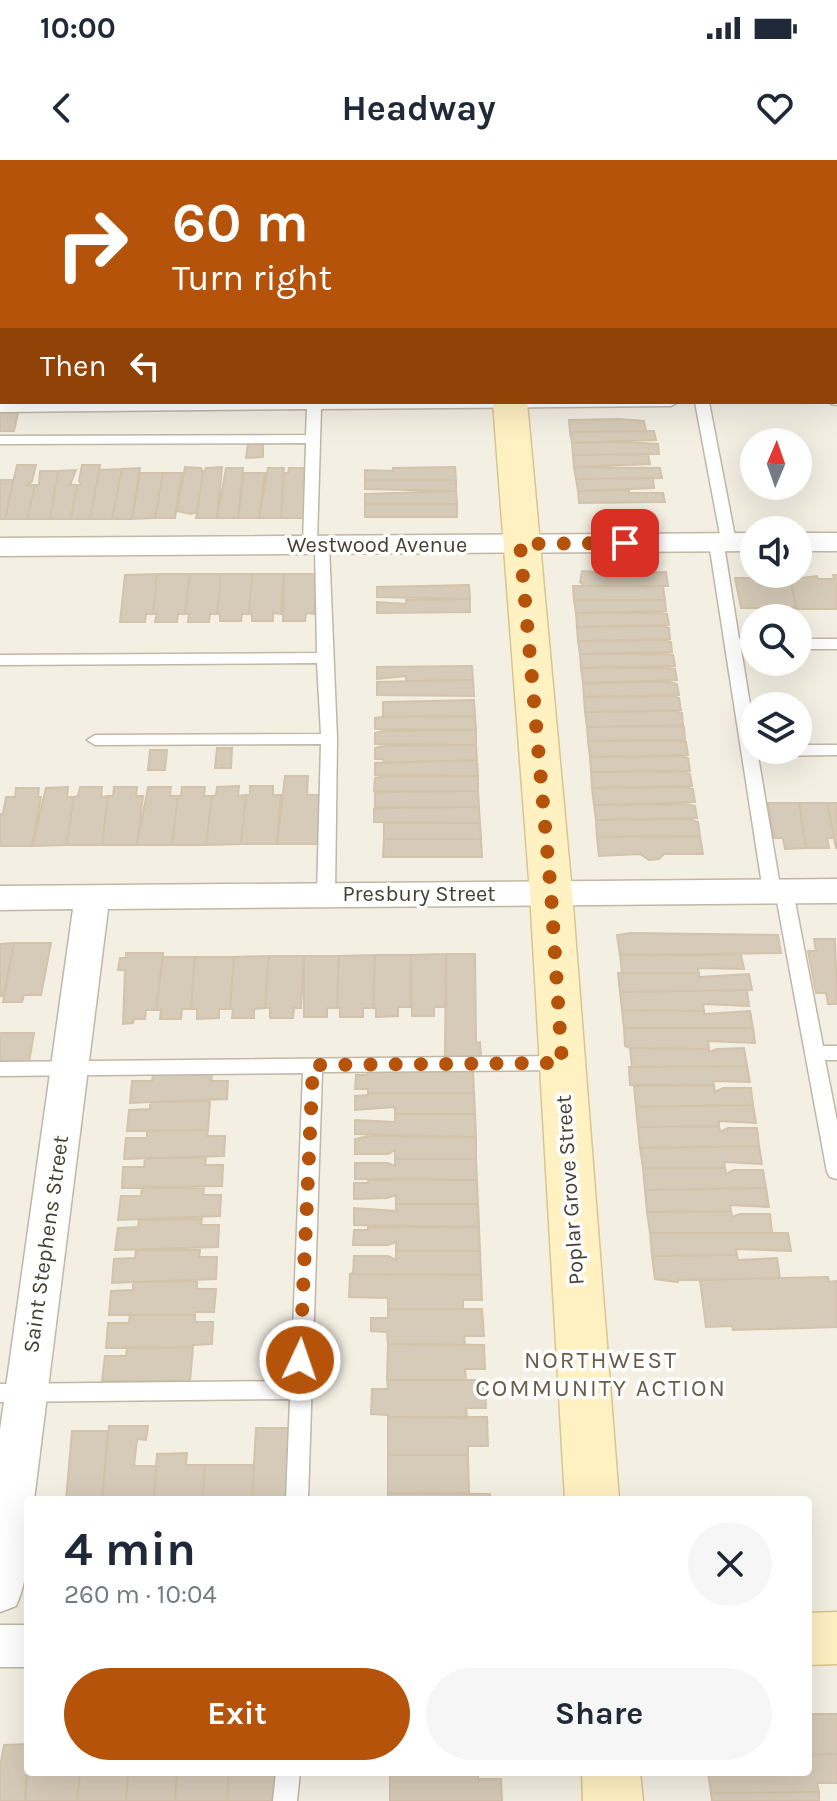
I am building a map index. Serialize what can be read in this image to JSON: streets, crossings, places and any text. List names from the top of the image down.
{
  "streets": {
    "street": [
      "Westwood Avenue",
      "Presbury Street",
      "Poplar Grove Street",
      "Saint Stephens Street"
    ]
  },
  "crossings": [
    ["Westwood Avenue", "Poplar Grove Street"],
    ["Presbury Street", "Poplar Grove Street"],
    ["Presbury Street", "Saint Stephens Street"]
  ],
  "districts": ["NORTHWEST COMMUNITY ACTION"],
  "north": "top",
  "page": {
    "status": "10:00",
    "header": "Headway",
    "turn": ["60 m", "Turn right"],
    "then": "Then",
    "heading": ["4 min", "260 m · 10:04"],
    "buttons": ["Exit", "Share"]
  }
}
